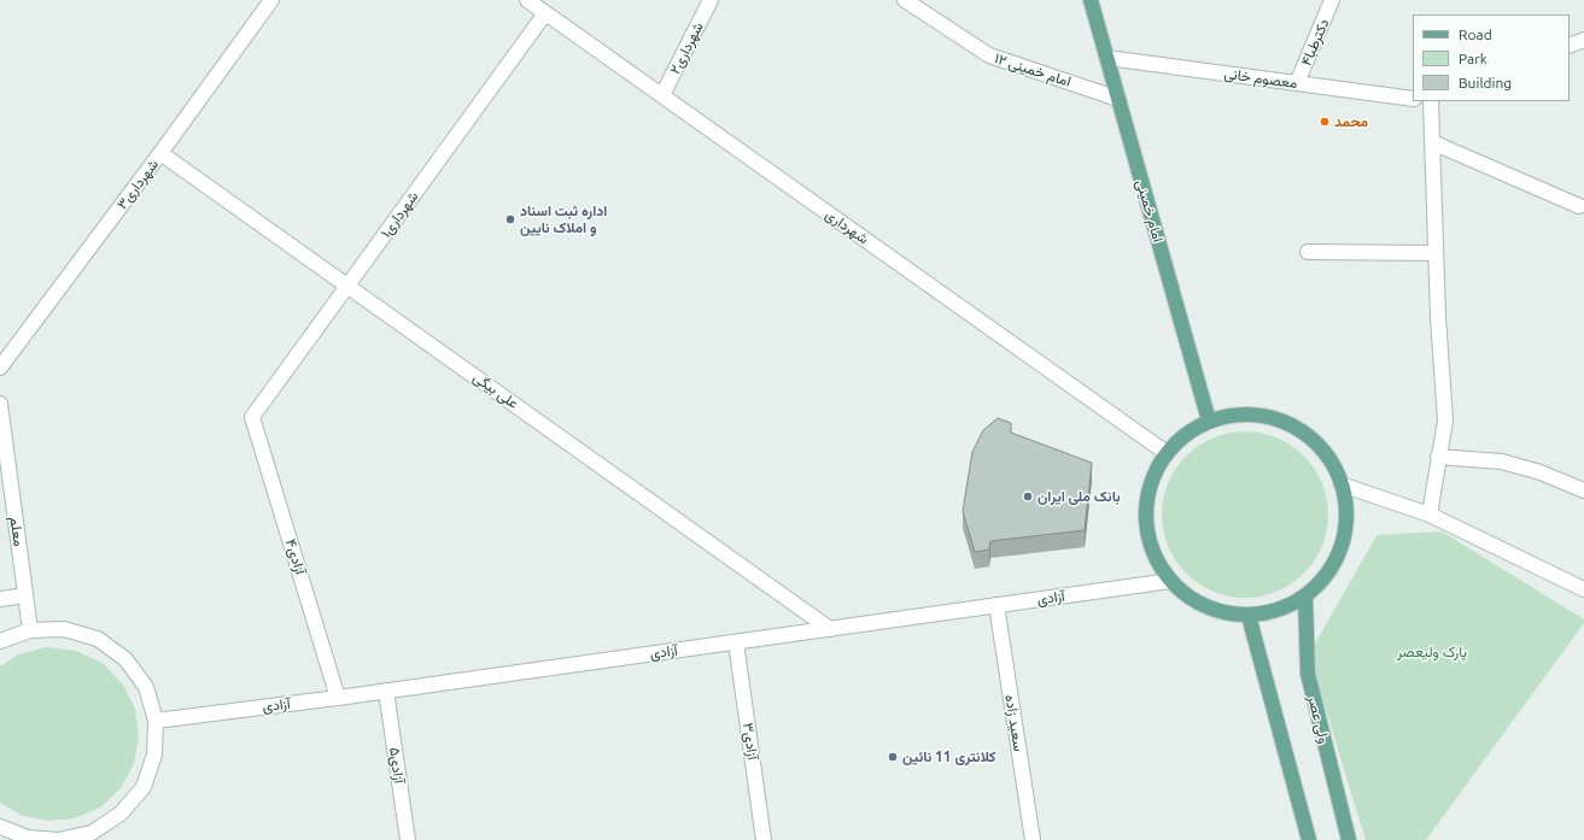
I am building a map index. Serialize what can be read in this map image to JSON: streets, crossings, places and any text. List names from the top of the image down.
{
  "streets": {
    "main road": ["امام خمینی", "ولی عصر"],
    "street": [
      "دکترطبا۴",
      "شهرداری۲",
      "امام خمینی ۱۲",
      "معصوم خانی",
      "شهرداری۳",
      "شهرداری۱",
      "شهرداری",
      "علی بیگی",
      "معلم",
      "آزادی۴",
      "آزادی",
      "سعید زاده",
      "آزادی۳",
      "آزادی۵"
    ]
  },
  "crossings": [
    ["دکترطبا۴", "معصوم خانی"],
    ["شهرداری۲", "شهرداری"],
    ["امام خمینی ۱۲", "امام خمینی"],
    ["معصوم خانی", "امام خمینی"],
    ["شهرداری۳", "علی بیگی"],
    ["شهرداری۱", "شهرداری"],
    ["شهرداری۱", "علی بیگی"],
    ["شهرداری۱", "آزادی۴"],
    ["علی بیگی", "آزادی"],
    ["آزادی۴", "آزادی"],
    ["آزادی", "سعید زاده"],
    ["آزادی", "آزادی۳"],
    ["آزادی", "آزادی۵"]
  ],
  "parks": ["پارک ولیعصر"],
  "places": [
    "محمد",
    "اداره ثبت اسناد و املاک نایین",
    "بانک ملی ایران",
    "کلانتری 11 نائین"
  ],
  "legend": ["Road", "Park", "Building"]
}
